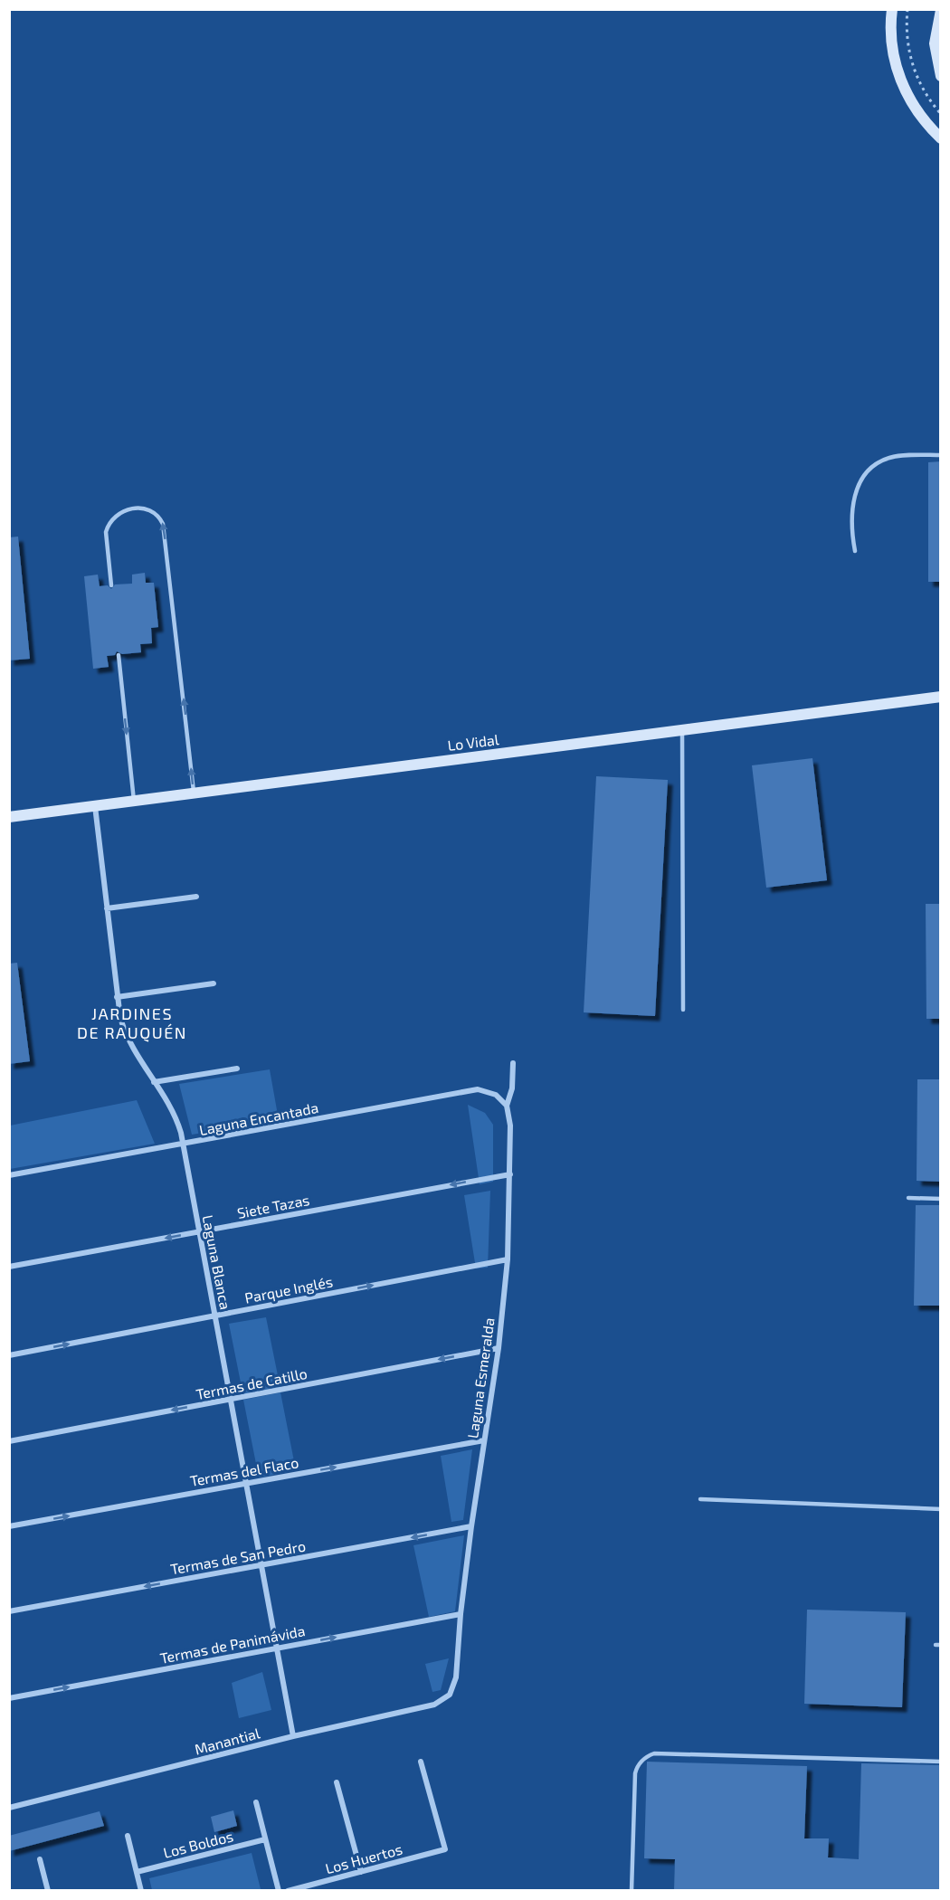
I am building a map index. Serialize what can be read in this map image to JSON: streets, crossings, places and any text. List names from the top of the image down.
{
  "streets": {
    "main road": ["Lo Vidal"],
    "street": [
      "Laguna Encantada",
      "Siete Tazas",
      "Laguna Blanca",
      "Parque Inglés",
      "Laguna Esmeralda",
      "Termas de Catillo",
      "Termas del Flaco",
      "Termas de San Pedro",
      "Termas de Panimávida",
      "Manantial",
      "Los Boldos",
      "Los Huertos"
    ]
  },
  "crossings": [
    ["Lo Vidal", "Laguna Blanca"],
    ["Laguna Encantada", "Laguna Blanca"],
    ["Laguna Encantada", "Laguna Esmeralda"],
    ["Siete Tazas", "Laguna Blanca"],
    ["Siete Tazas", "Laguna Esmeralda"],
    ["Laguna Blanca", "Parque Inglés"],
    ["Laguna Blanca", "Termas de Catillo"],
    ["Laguna Blanca", "Termas del Flaco"],
    ["Laguna Blanca", "Termas de San Pedro"],
    ["Laguna Blanca", "Termas de Panimávida"],
    ["Laguna Blanca", "Manantial"],
    ["Parque Inglés", "Laguna Esmeralda"],
    ["Laguna Esmeralda", "Termas de Catillo"],
    ["Laguna Esmeralda", "Termas del Flaco"],
    ["Laguna Esmeralda", "Termas de San Pedro"],
    ["Laguna Esmeralda", "Termas de Panimávida"],
    ["Laguna Esmeralda", "Manantial"]
  ],
  "one_way": [
    "Siete Tazas",
    "Parque Inglés",
    "Termas de Catillo",
    "Termas del Flaco",
    "Termas de San Pedro",
    "Termas de Panimávida"
  ],
  "districts": ["JARDINES DE RAUQUÉN"]
}
